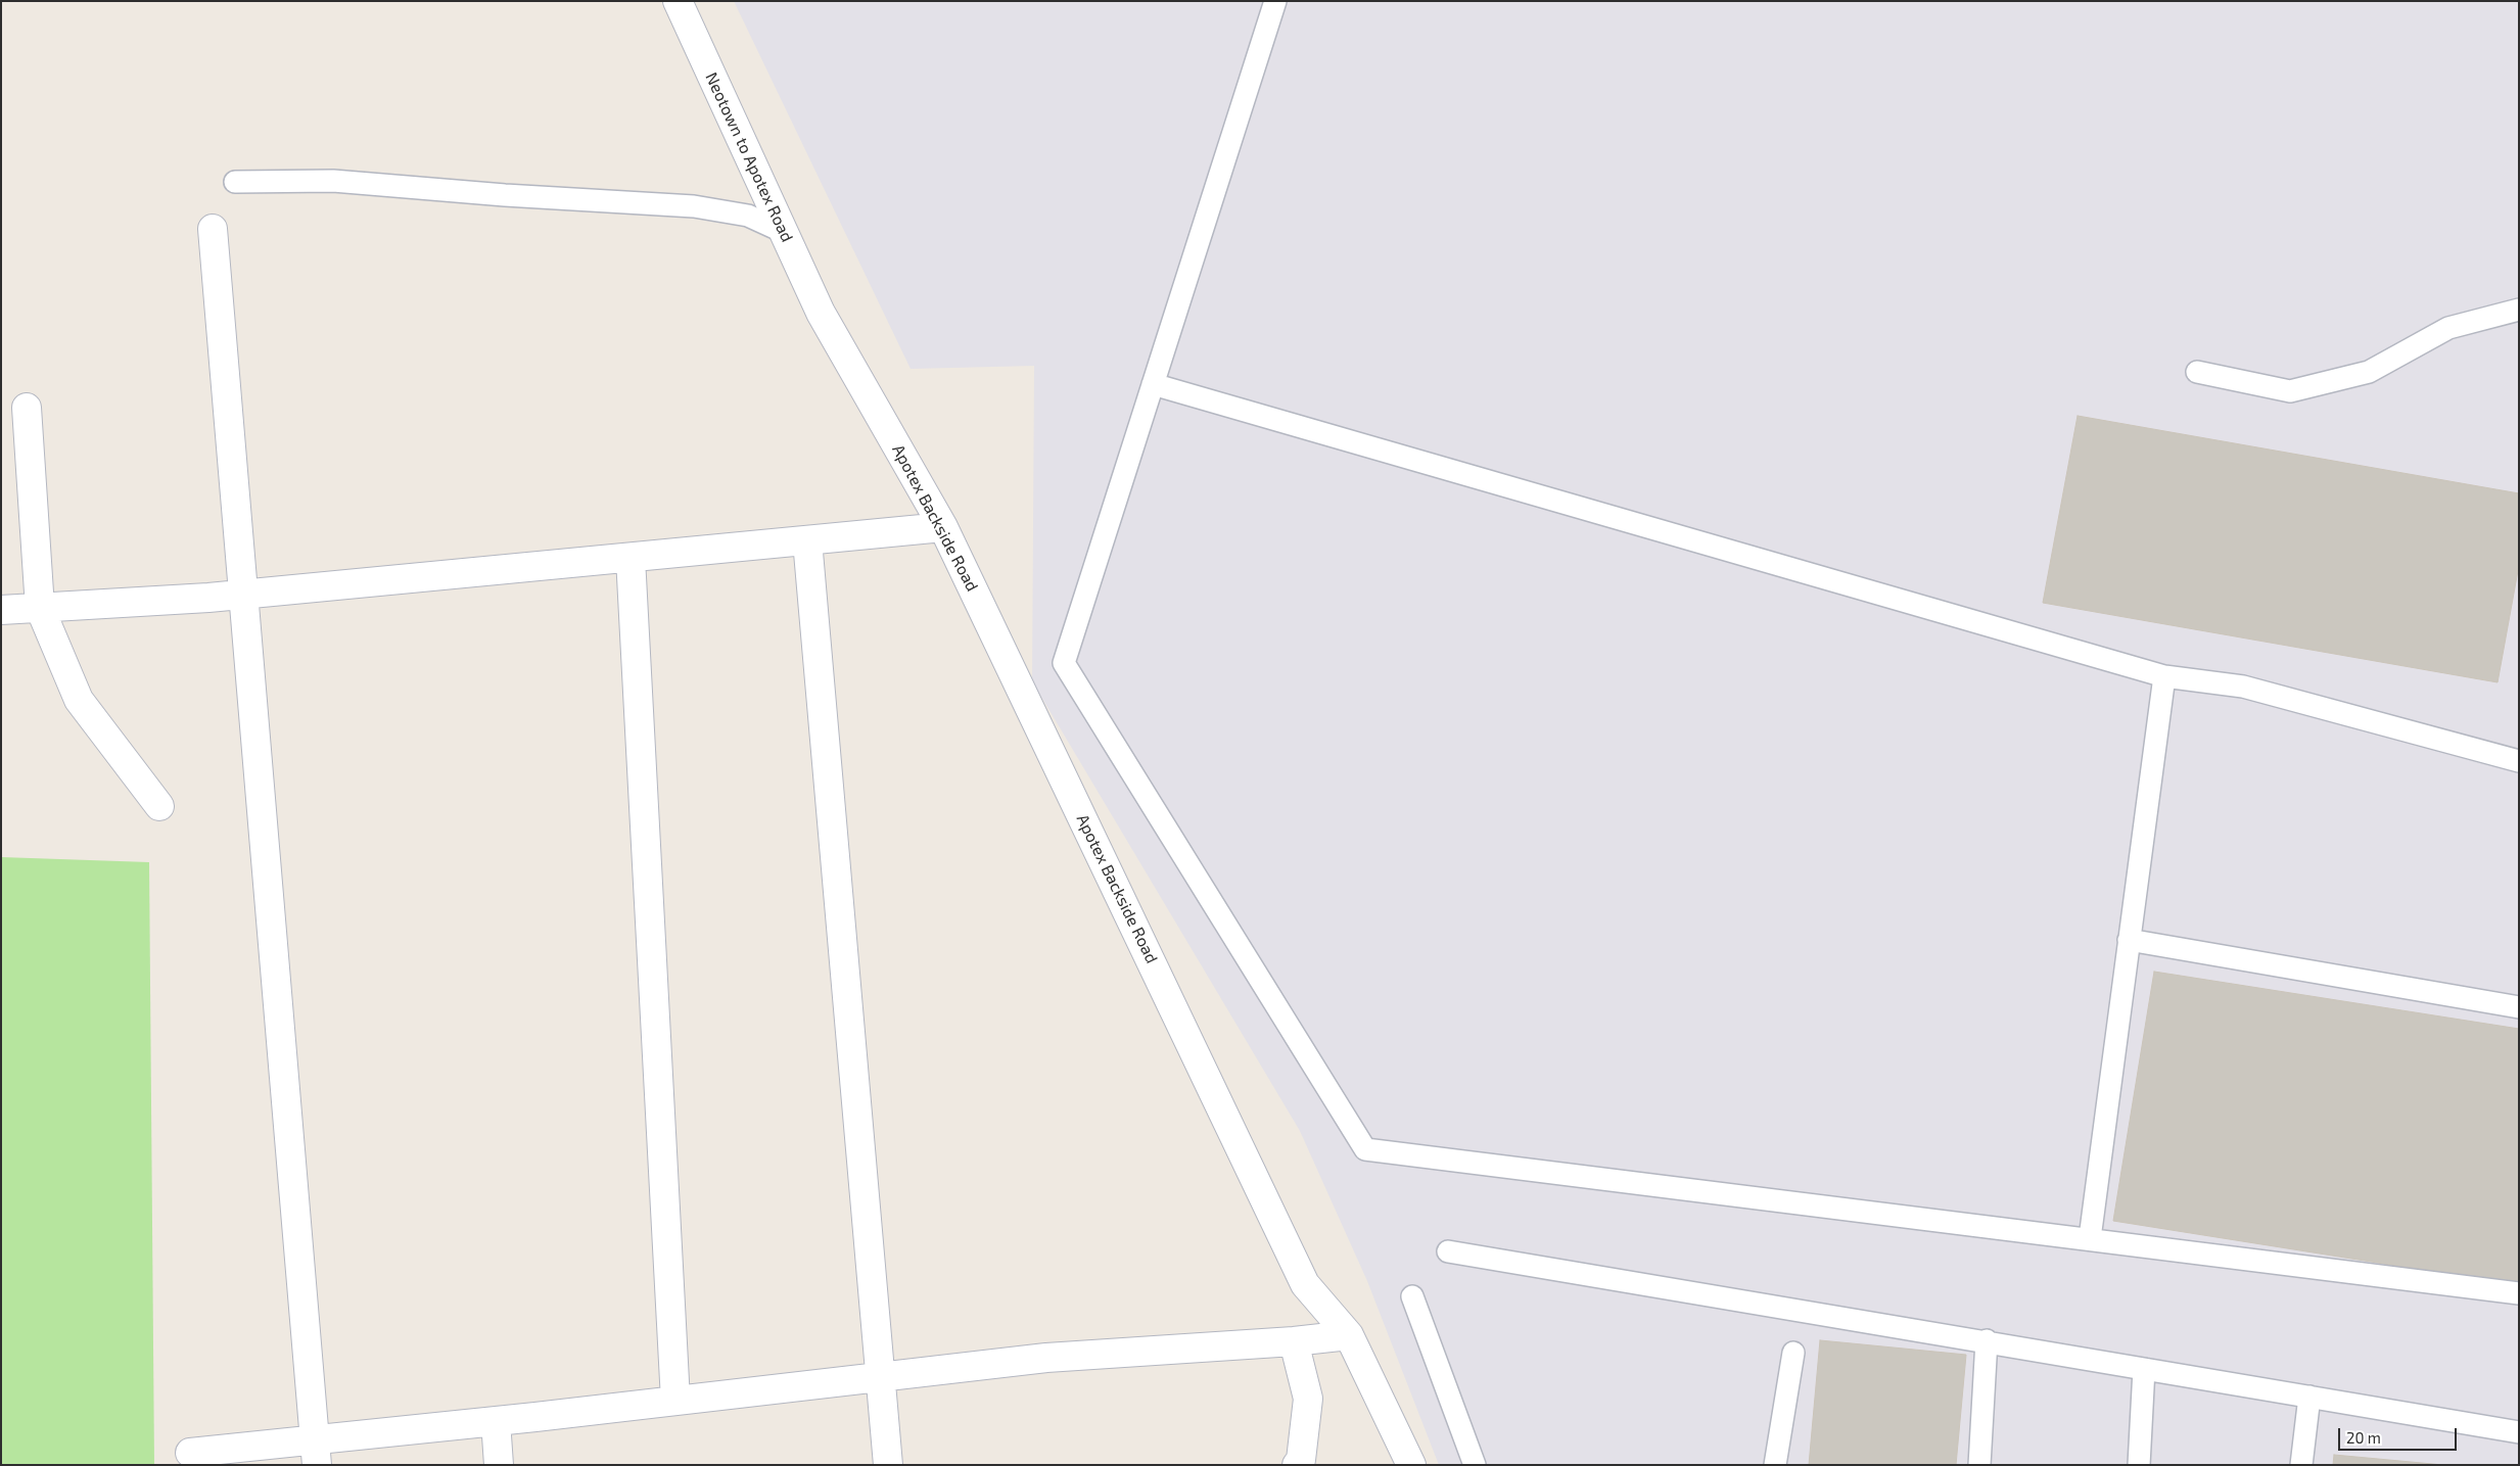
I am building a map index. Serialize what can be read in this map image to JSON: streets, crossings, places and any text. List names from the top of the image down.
{
  "streets": {
    "street": ["Neotown to Apotex Road", "Apotex Backside Road"]
  },
  "crossings": [
    ["Neotown to Apotex Road", "Apotex Backside Road"]
  ],
  "scale_bar": "20 m"
}
